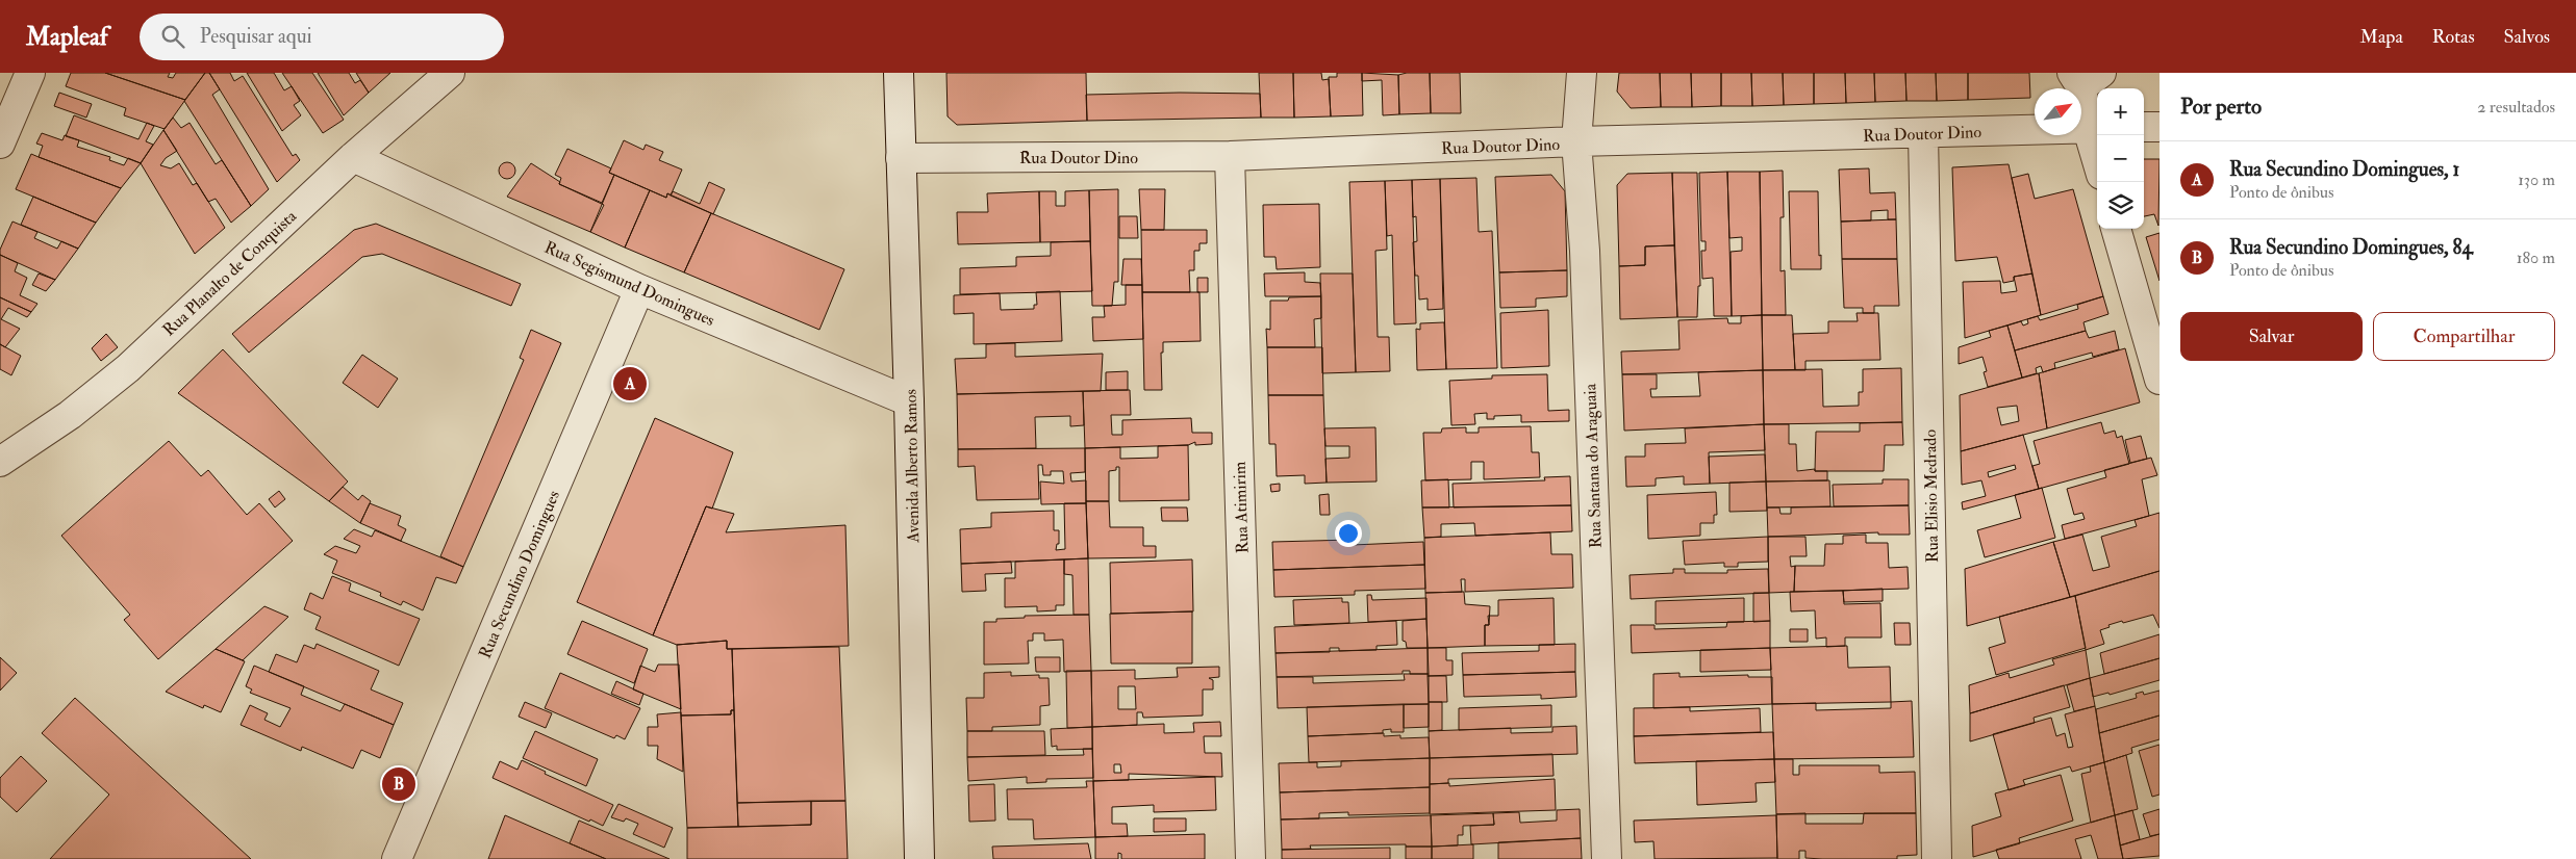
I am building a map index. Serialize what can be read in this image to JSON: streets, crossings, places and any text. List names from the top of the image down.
{
  "streets": {
    "street": [
      "Rua Doutor Dino",
      "Rua Planalto de Conquista",
      "Rua Segismund Domingues",
      "Avenida Alberto Ramos",
      "Rua Santana do Araguaia",
      "Rua Elisio Medrado",
      "Rua Atimirim",
      "Rua Secundino Domingues"
    ]
  },
  "crossings": [
    ["Rua Doutor Dino", "Avenida Alberto Ramos"],
    ["Rua Doutor Dino", "Rua Santana do Araguaia"],
    ["Rua Doutor Dino", "Rua Elisio Medrado"],
    ["Rua Doutor Dino", "Rua Atimirim"],
    ["Rua Planalto de Conquista", "Rua Segismund Domingues"],
    ["Rua Segismund Domingues", "Avenida Alberto Ramos"],
    ["Rua Segismund Domingues", "Rua Secundino Domingues"]
  ],
  "north": "top right",
  "page": {
    "header": "Mapleaf",
    "search": "Pesquisar aqui",
    "nav": ["Mapa", "Rotas", "Salvos"],
    "heading": ["Por perto", "2 resultados"],
    "map_buttons": ["+", "−"],
    "list": [
      {
        "mark": "A",
        "name": "Rua Secundino Domingues, 1",
        "note": "Ponto de ônibus",
        "value": "130 m"
      },
      {
        "mark": "B",
        "name": "Rua Secundino Domingues, 84",
        "note": "Ponto de ônibus",
        "value": "180 m"
      }
    ],
    "buttons": ["Salvar", "Compartilhar"],
    "pins": ["A", "B"]
  }
}
